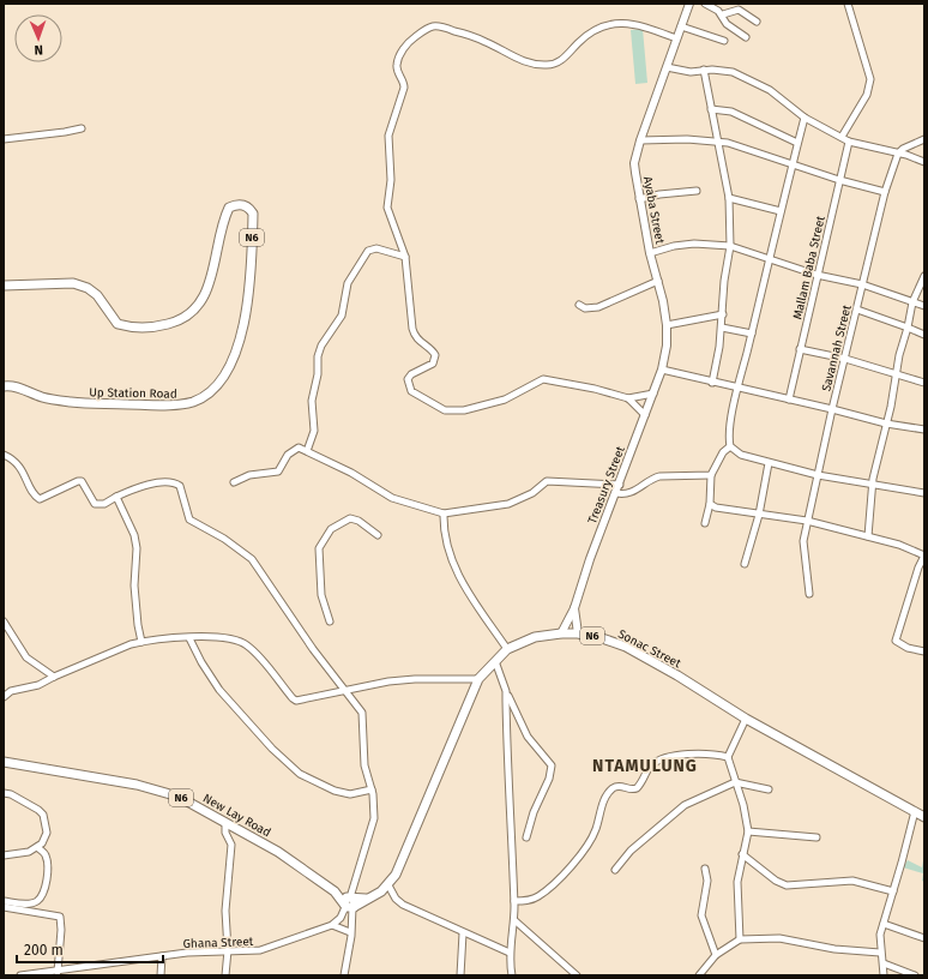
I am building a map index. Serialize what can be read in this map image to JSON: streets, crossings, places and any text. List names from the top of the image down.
{
  "streets": {
    "highway": [
      "N6",
      "Up Station Road",
      "Sonac Street",
      "New Lay Road"
    ],
    "main road": ["Ayaba Street", "Treasury Street"],
    "street": ["Mallam Baba Street", "Savannah Street", "Ghana Street"]
  },
  "crossings": [
    ["Ayaba Street", "Savannah Street"],
    ["Ayaba Street", "Treasury Street"],
    ["Mallam Baba Street", "Savannah Street"],
    ["Savannah Street", "Treasury Street"],
    ["Treasury Street", "Sonac Street"],
    ["Sonac Street", "New Lay Road"]
  ],
  "districts": ["NTAMULUNG"],
  "scale_bar": "200 m",
  "north": "bottom"
}
